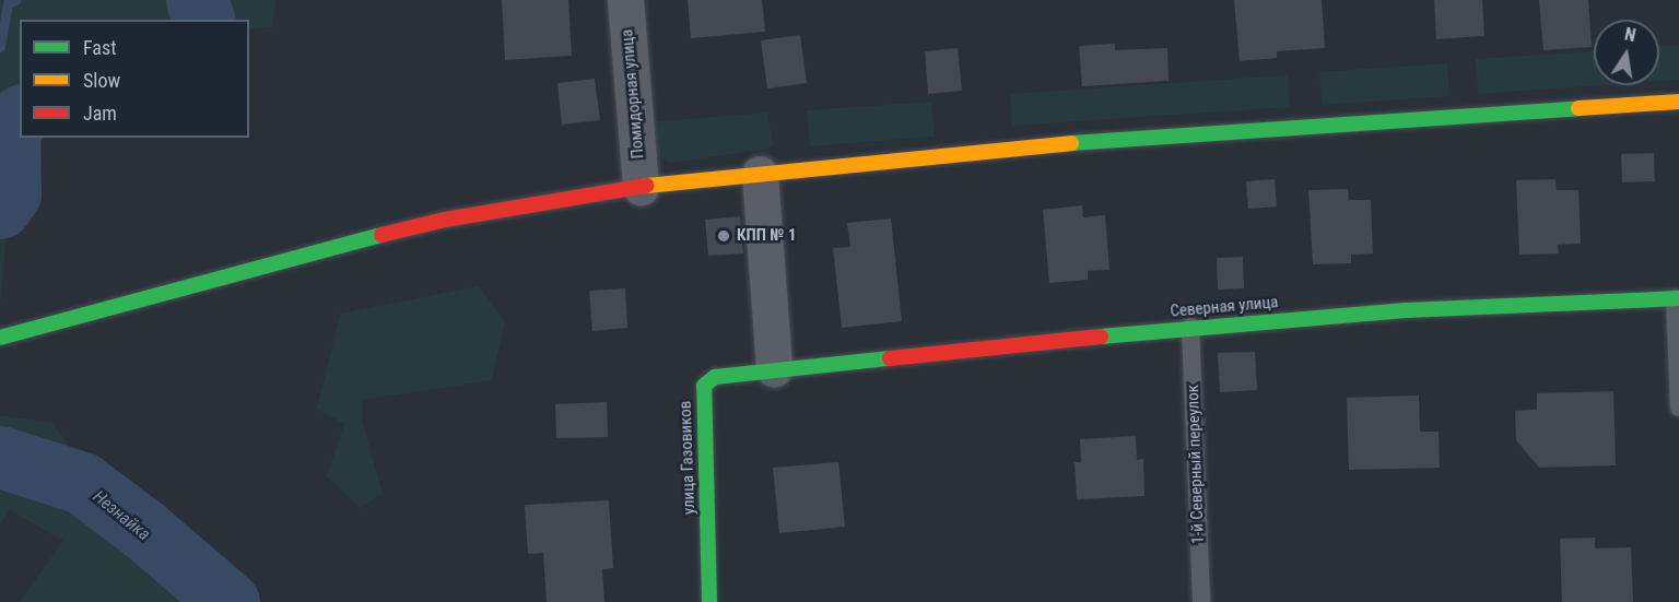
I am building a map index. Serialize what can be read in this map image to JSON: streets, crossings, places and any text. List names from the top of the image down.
{
  "streets": {
    "street": ["Помидорная улица", "Северная улица", "улица Газовиков"],
    "lane": ["1-й Северный переулок"]
  },
  "crossings": [
    ["Северная улица", "улица Газовиков"],
    ["Северная улица", "1-й Северный переулок"]
  ],
  "water": ["Незнайка"],
  "places": ["КПП № 1"],
  "legend": ["Fast", "Slow", "Jam"],
  "north": "top"
}
